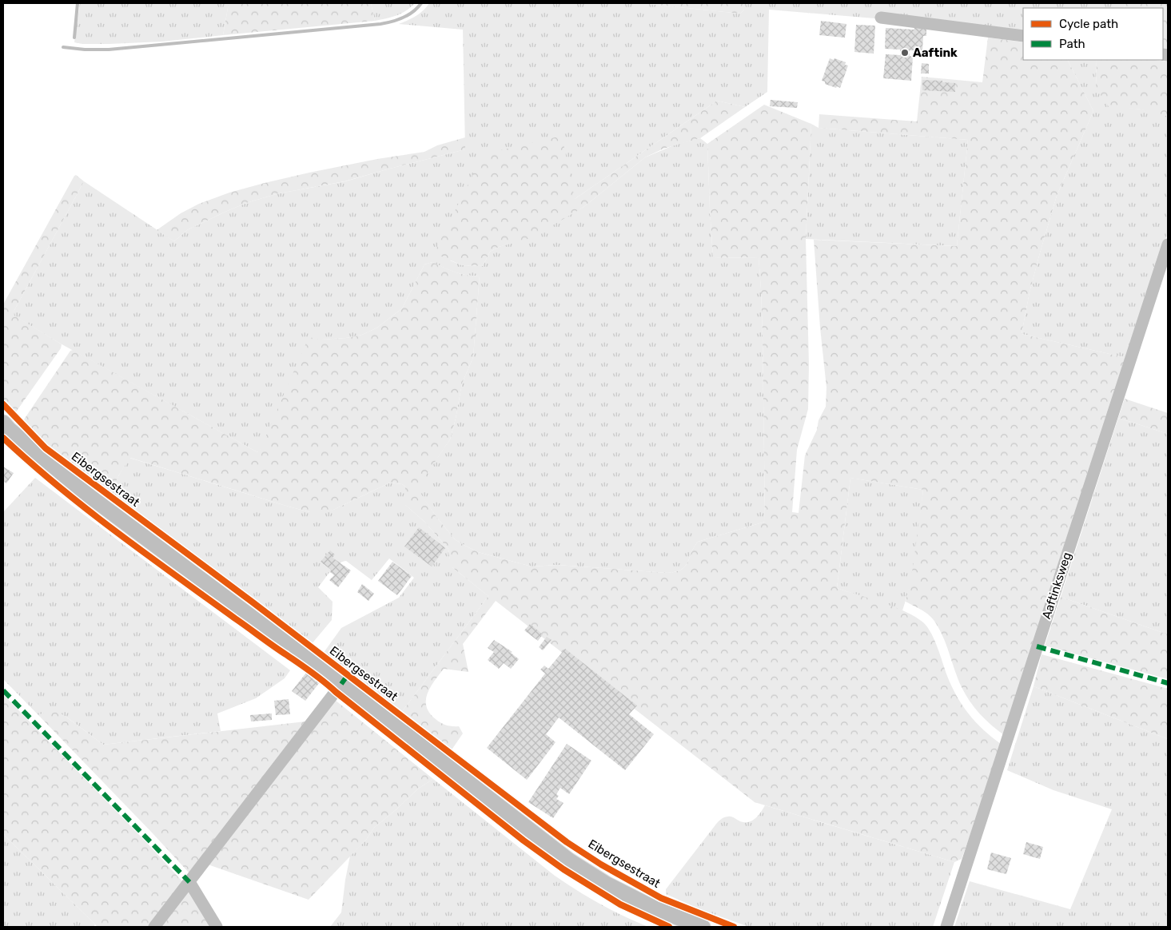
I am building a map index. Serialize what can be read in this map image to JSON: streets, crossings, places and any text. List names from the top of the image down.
{
  "streets": {
    "main road": ["Eibergsestraat"],
    "street": ["Aaftinksweg"]
  },
  "places": ["Aaftink"],
  "legend": ["Cycle path", "Path"]
}
